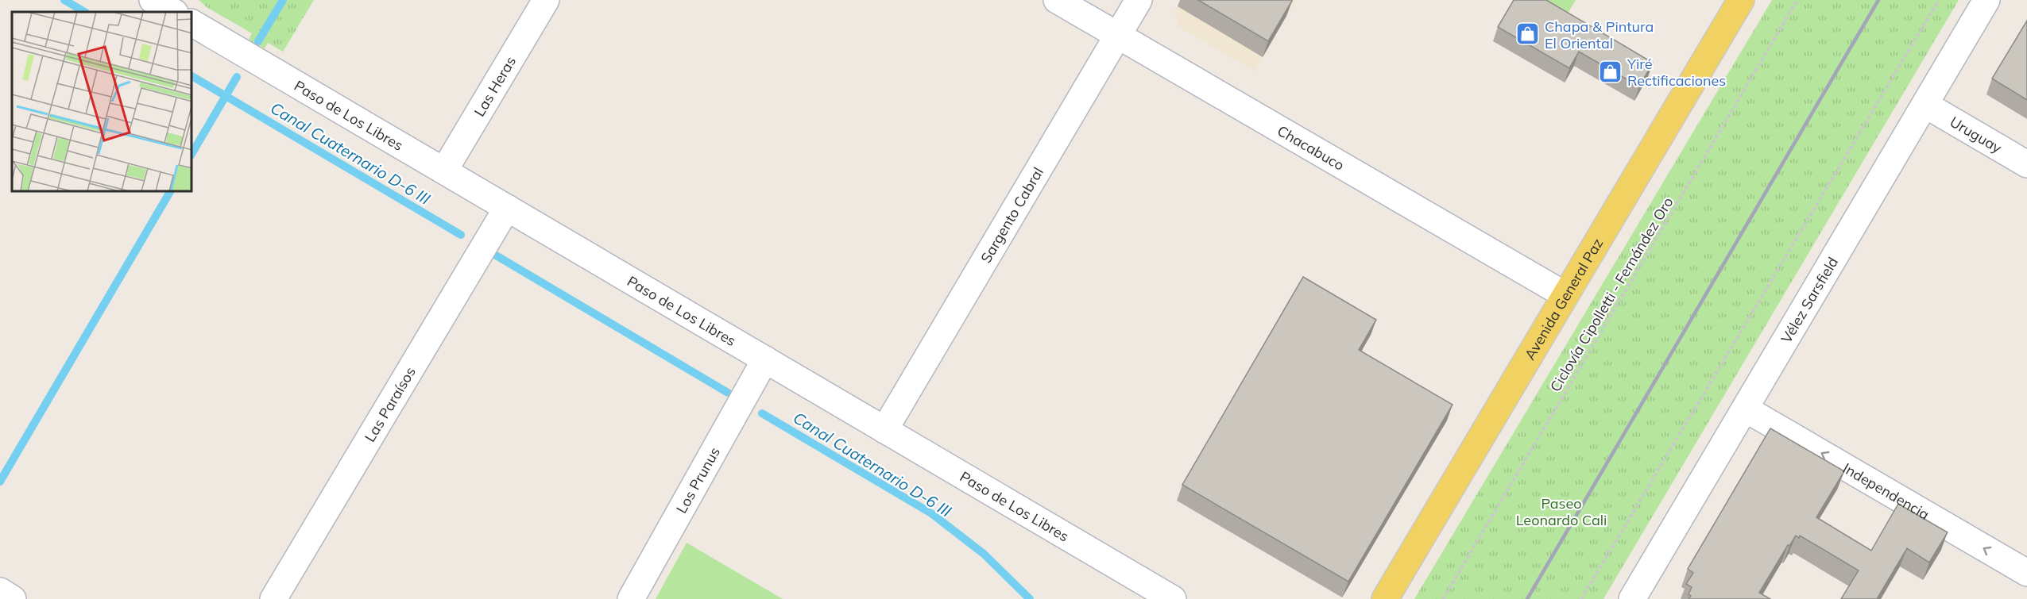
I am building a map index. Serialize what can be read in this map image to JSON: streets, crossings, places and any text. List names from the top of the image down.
{
  "streets": {
    "main road": ["Avenida General Paz"],
    "street": [
      "Las Heras",
      "Paso de Los Libres",
      "Uruguay",
      "Chacabuco",
      "Sargento Cabral",
      "Vélez Sarsfield",
      "Las Paraísos",
      "Los Prunus",
      "Independencia"
    ],
    "path": ["Ciclovía Cipolletti - Fernández Oro"]
  },
  "crossings": [
    ["Las Heras", "Paso de Los Libres"],
    ["Paso de Los Libres", "Sargento Cabral"],
    ["Paso de Los Libres", "Las Paraísos"],
    ["Paso de Los Libres", "Los Prunus"],
    ["Uruguay", "Vélez Sarsfield"],
    ["Chacabuco", "Sargento Cabral"],
    ["Chacabuco", "Avenida General Paz"],
    ["Vélez Sarsfield", "Independencia"]
  ],
  "one_way": ["Independencia"],
  "water": ["Canal Cuaternario D-6 III"],
  "parks": ["Paseo Leonardo Cali"],
  "places": {
    "shop": ["Chapa & Pintura El Oriental", "Yiré Rectificaciones"]
  }
}
